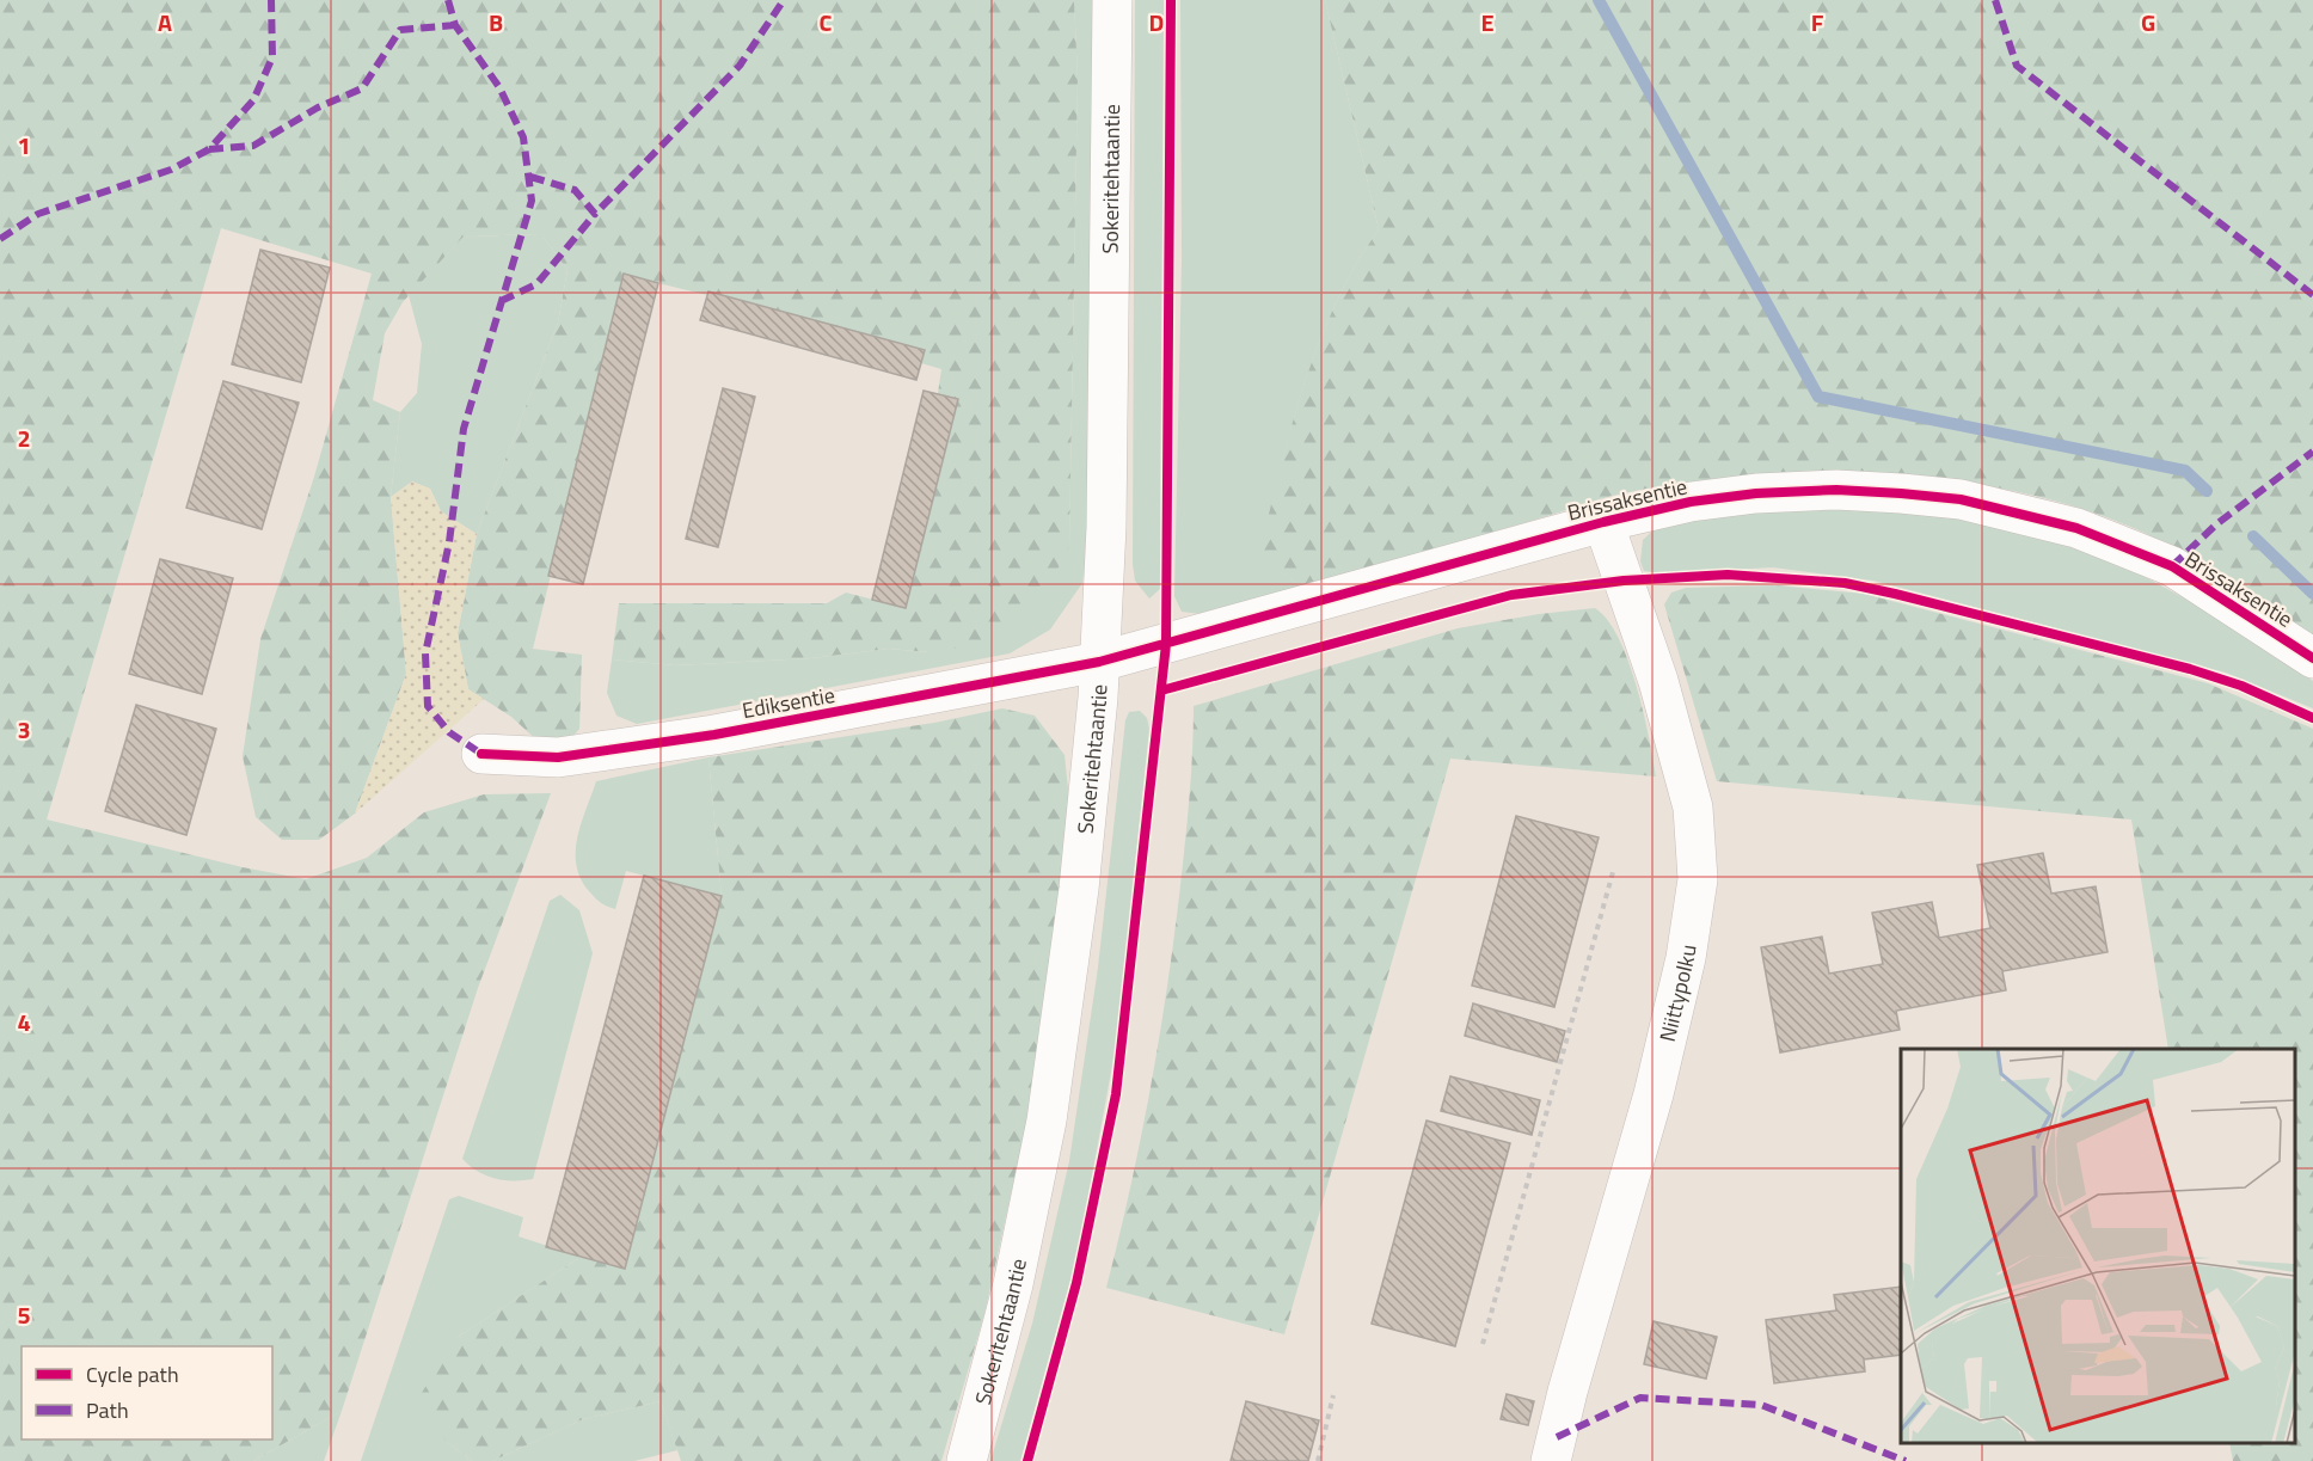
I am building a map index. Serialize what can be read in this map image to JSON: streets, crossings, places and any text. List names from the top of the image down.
{
  "streets": {
    "street": [
      "Sokeritehtaantie",
      "Brissaksentie",
      "Ediksentie",
      "Niittypolku"
    ]
  },
  "crossings": [
    ["Sokeritehtaantie", "Brissaksentie"],
    ["Sokeritehtaantie", "Ediksentie"],
    ["Brissaksentie", "Ediksentie"],
    ["Brissaksentie", "Niittypolku"]
  ],
  "legend": ["Cycle path", "Path"],
  "grid": {
    "columns": [
      "A",
      "B",
      "C",
      "D",
      "E",
      "F",
      "G"
    ],
    "rows": [
      "1",
      "2",
      "3",
      "4",
      "5"
    ]
  }
}
